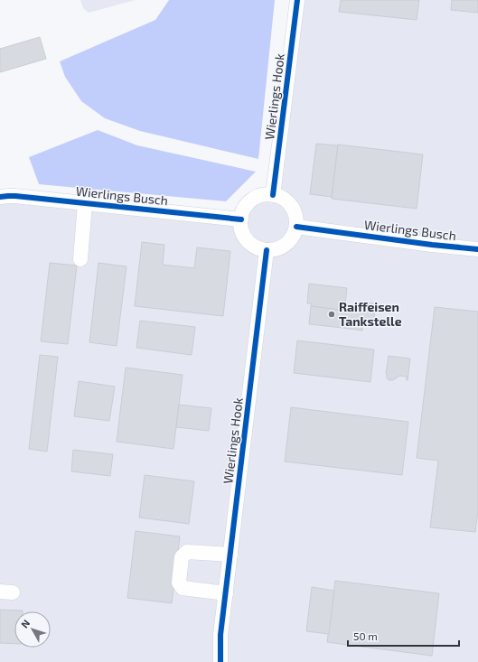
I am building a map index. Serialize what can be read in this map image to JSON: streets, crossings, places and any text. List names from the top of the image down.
{
  "streets": {
    "street": ["Wierlings Hook", "Wierlings Busch"]
  },
  "crossings": [
    ["Wierlings Hook", "Wierlings Busch"]
  ],
  "places": ["Raiffeisen Tankstelle"],
  "scale_bar": "50 m",
  "north": "top left"
}
